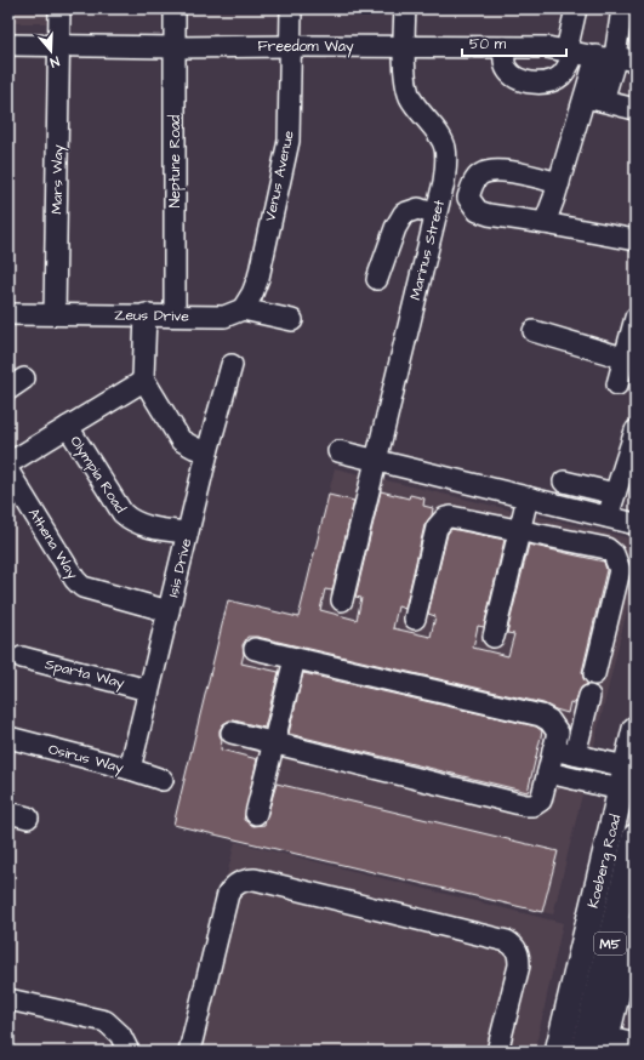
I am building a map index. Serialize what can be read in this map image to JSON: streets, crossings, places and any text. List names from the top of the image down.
{
  "streets": {
    "main road": ["Koeberg Road", "M5"],
    "street": [
      "Freedom Way",
      "Neptune Road",
      "Venus Avenue",
      "Mars Way",
      "Marinus Street",
      "Zeus Drive",
      "Olympia Road",
      "Athena Way",
      "Isis Drive",
      "Sparta Way",
      "Osirus Way"
    ]
  },
  "crossings": [
    ["Freedom Way", "Neptune Road"],
    ["Freedom Way", "Venus Avenue"],
    ["Freedom Way", "Mars Way"],
    ["Freedom Way", "Marinus Street"],
    ["Neptune Road", "Zeus Drive"],
    ["Venus Avenue", "Zeus Drive"],
    ["Mars Way", "Zeus Drive"],
    ["Olympia Road", "Isis Drive"],
    ["Athena Way", "Isis Drive"],
    ["Isis Drive", "Sparta Way"],
    ["Isis Drive", "Osirus Way"]
  ],
  "scale_bar": "50 m",
  "north": "bottom"
}
